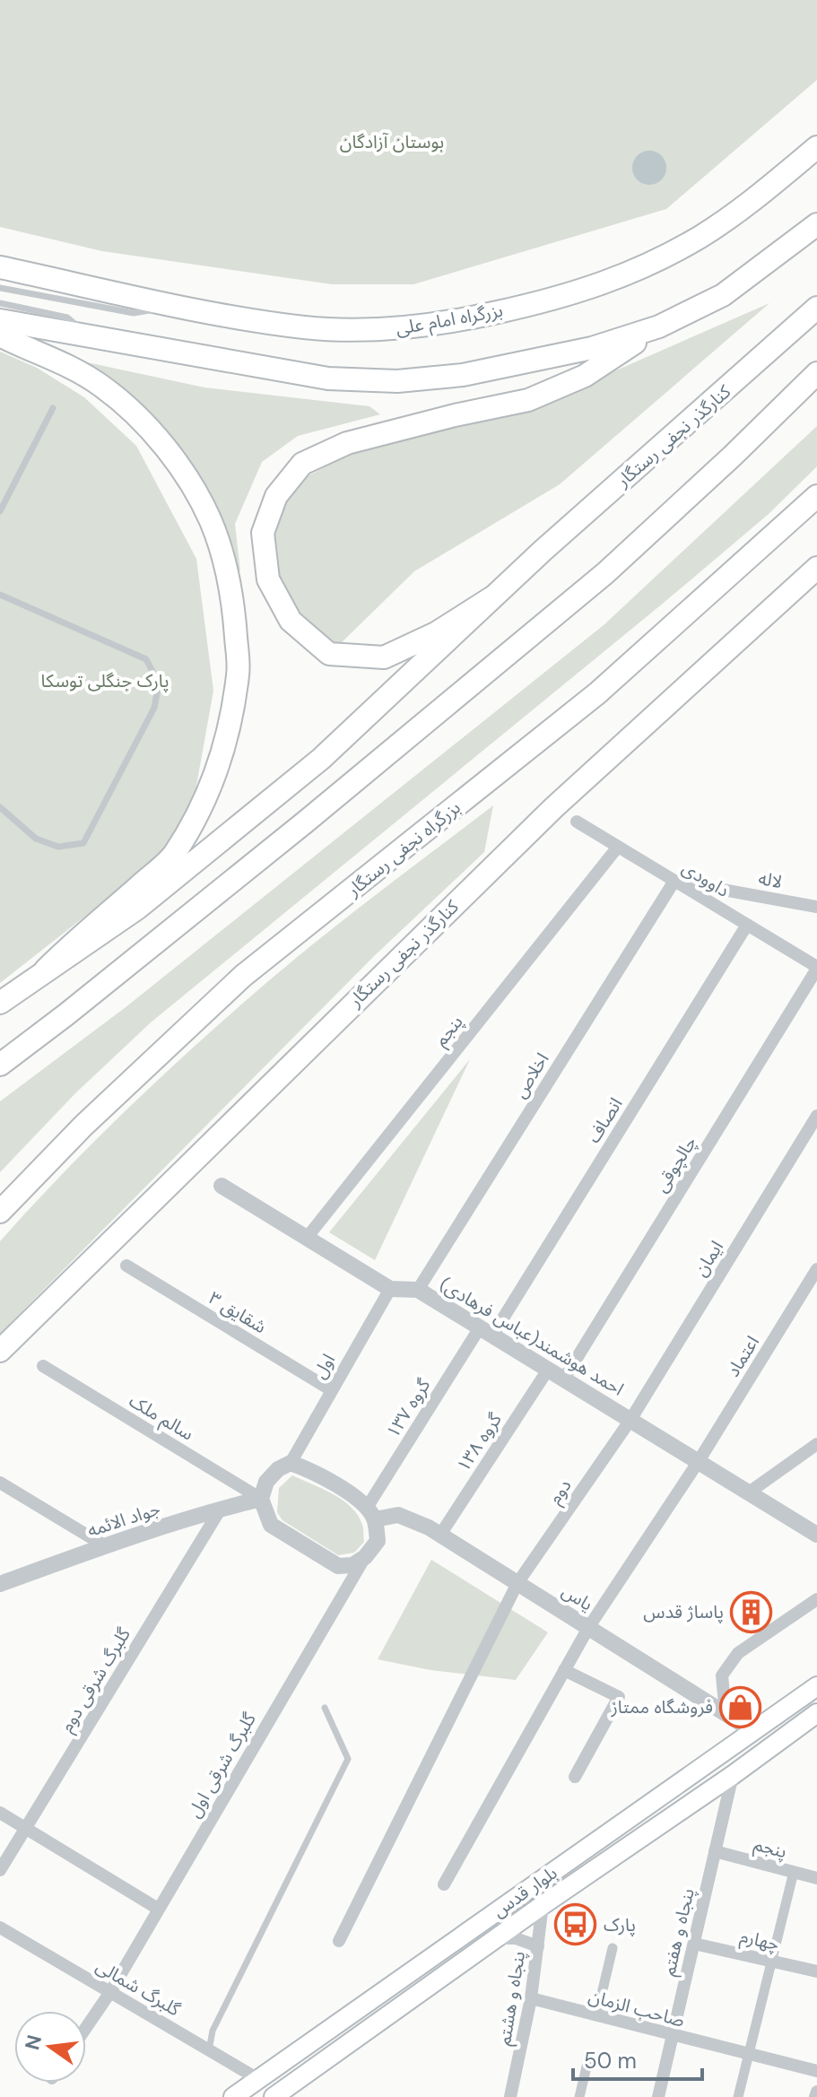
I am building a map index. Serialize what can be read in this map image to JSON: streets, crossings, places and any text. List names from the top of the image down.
{
  "streets": {
    "main road": [
      "بزرگراه امام علی",
      "کنارگذر نجفی رستگار",
      "بزرگراه نجفی رستگار",
      "بلوار قدس"
    ],
    "street": [
      "داوودی",
      "لاله",
      "پنجم",
      "اخلاص",
      "انصاف",
      "چالچوقی",
      "ایمان",
      "شقایق ۳",
      "احمد هوشمند(عباس فرهادی)",
      "اعتماد",
      "اول",
      "گروه ۱۳۷",
      "سالم ملک",
      "گروه ۱۳۸",
      "دوم",
      "جواد الائمه",
      "یاس",
      "گلبرگ شرقی دوم",
      "گلبرگ شرقی اول",
      "پنجاه و هفتم",
      "چهارم",
      "گلبرگ شمالی",
      "پنجاه و هشتم",
      "صاحب الزمان"
    ]
  },
  "crossings": [
    ["داوودی", "لاله"],
    ["داوودی", "پنجم"],
    ["داوودی", "اخلاص"],
    ["داوودی", "انصاف"],
    ["داوودی", "چالچوقی"],
    ["لاله", "اخلاص"],
    ["پنجم", "احمد هوشمند(عباس فرهادی)"],
    ["پنجم", "پنجاه و هفتم"],
    ["اخلاص", "احمد هوشمند(عباس فرهادی)"],
    ["انصاف", "احمد هوشمند(عباس فرهادی)"],
    ["انصاف", "گروه ۱۳۷"],
    ["چالچوقی", "احمد هوشمند(عباس فرهادی)"],
    ["ایمان", "احمد هوشمند(عباس فرهادی)"],
    ["ایمان", "دوم"],
    ["شقایق ۳", "اول"],
    ["احمد هوشمند(عباس فرهادی)", "اعتماد"],
    ["احمد هوشمند(عباس فرهادی)", "اول"],
    ["احمد هوشمند(عباس فرهادی)", "گروه ۱۳۷"],
    ["احمد هوشمند(عباس فرهادی)", "گروه ۱۳۸"],
    ["احمد هوشمند(عباس فرهادی)", "دوم"],
    ["گروه ۱۳۷", "یاس"],
    ["سالم ملک", "جواد الائمه"],
    ["گروه ۱۳۸", "یاس"],
    ["دوم", "یاس"],
    ["جواد الائمه", "گلبرگ شرقی دوم"],
    ["یاس", "بلوار قدس"],
    ["گلبرگ شرقی اول", "گلبرگ شمالی"],
    ["بلوار قدس", "پنجاه و هفتم"],
    ["بلوار قدس", "گلبرگ شمالی"],
    ["بلوار قدس", "پنجاه و هشتم"],
    ["پنجاه و هفتم", "چهارم"],
    ["پنجاه و هفتم", "صاحب الزمان"],
    ["پنجاه و هشتم", "صاحب الزمان"]
  ],
  "parks": ["بوستان آزادگان", "پارک جنگلی توسکا"],
  "places": {
    "building": ["پاساژ قدس"],
    "shop": ["فروشگاه ممتاز"],
    "bus stop": ["پارک"]
  },
  "scale_bar": "50 m",
  "north": "left"
}
